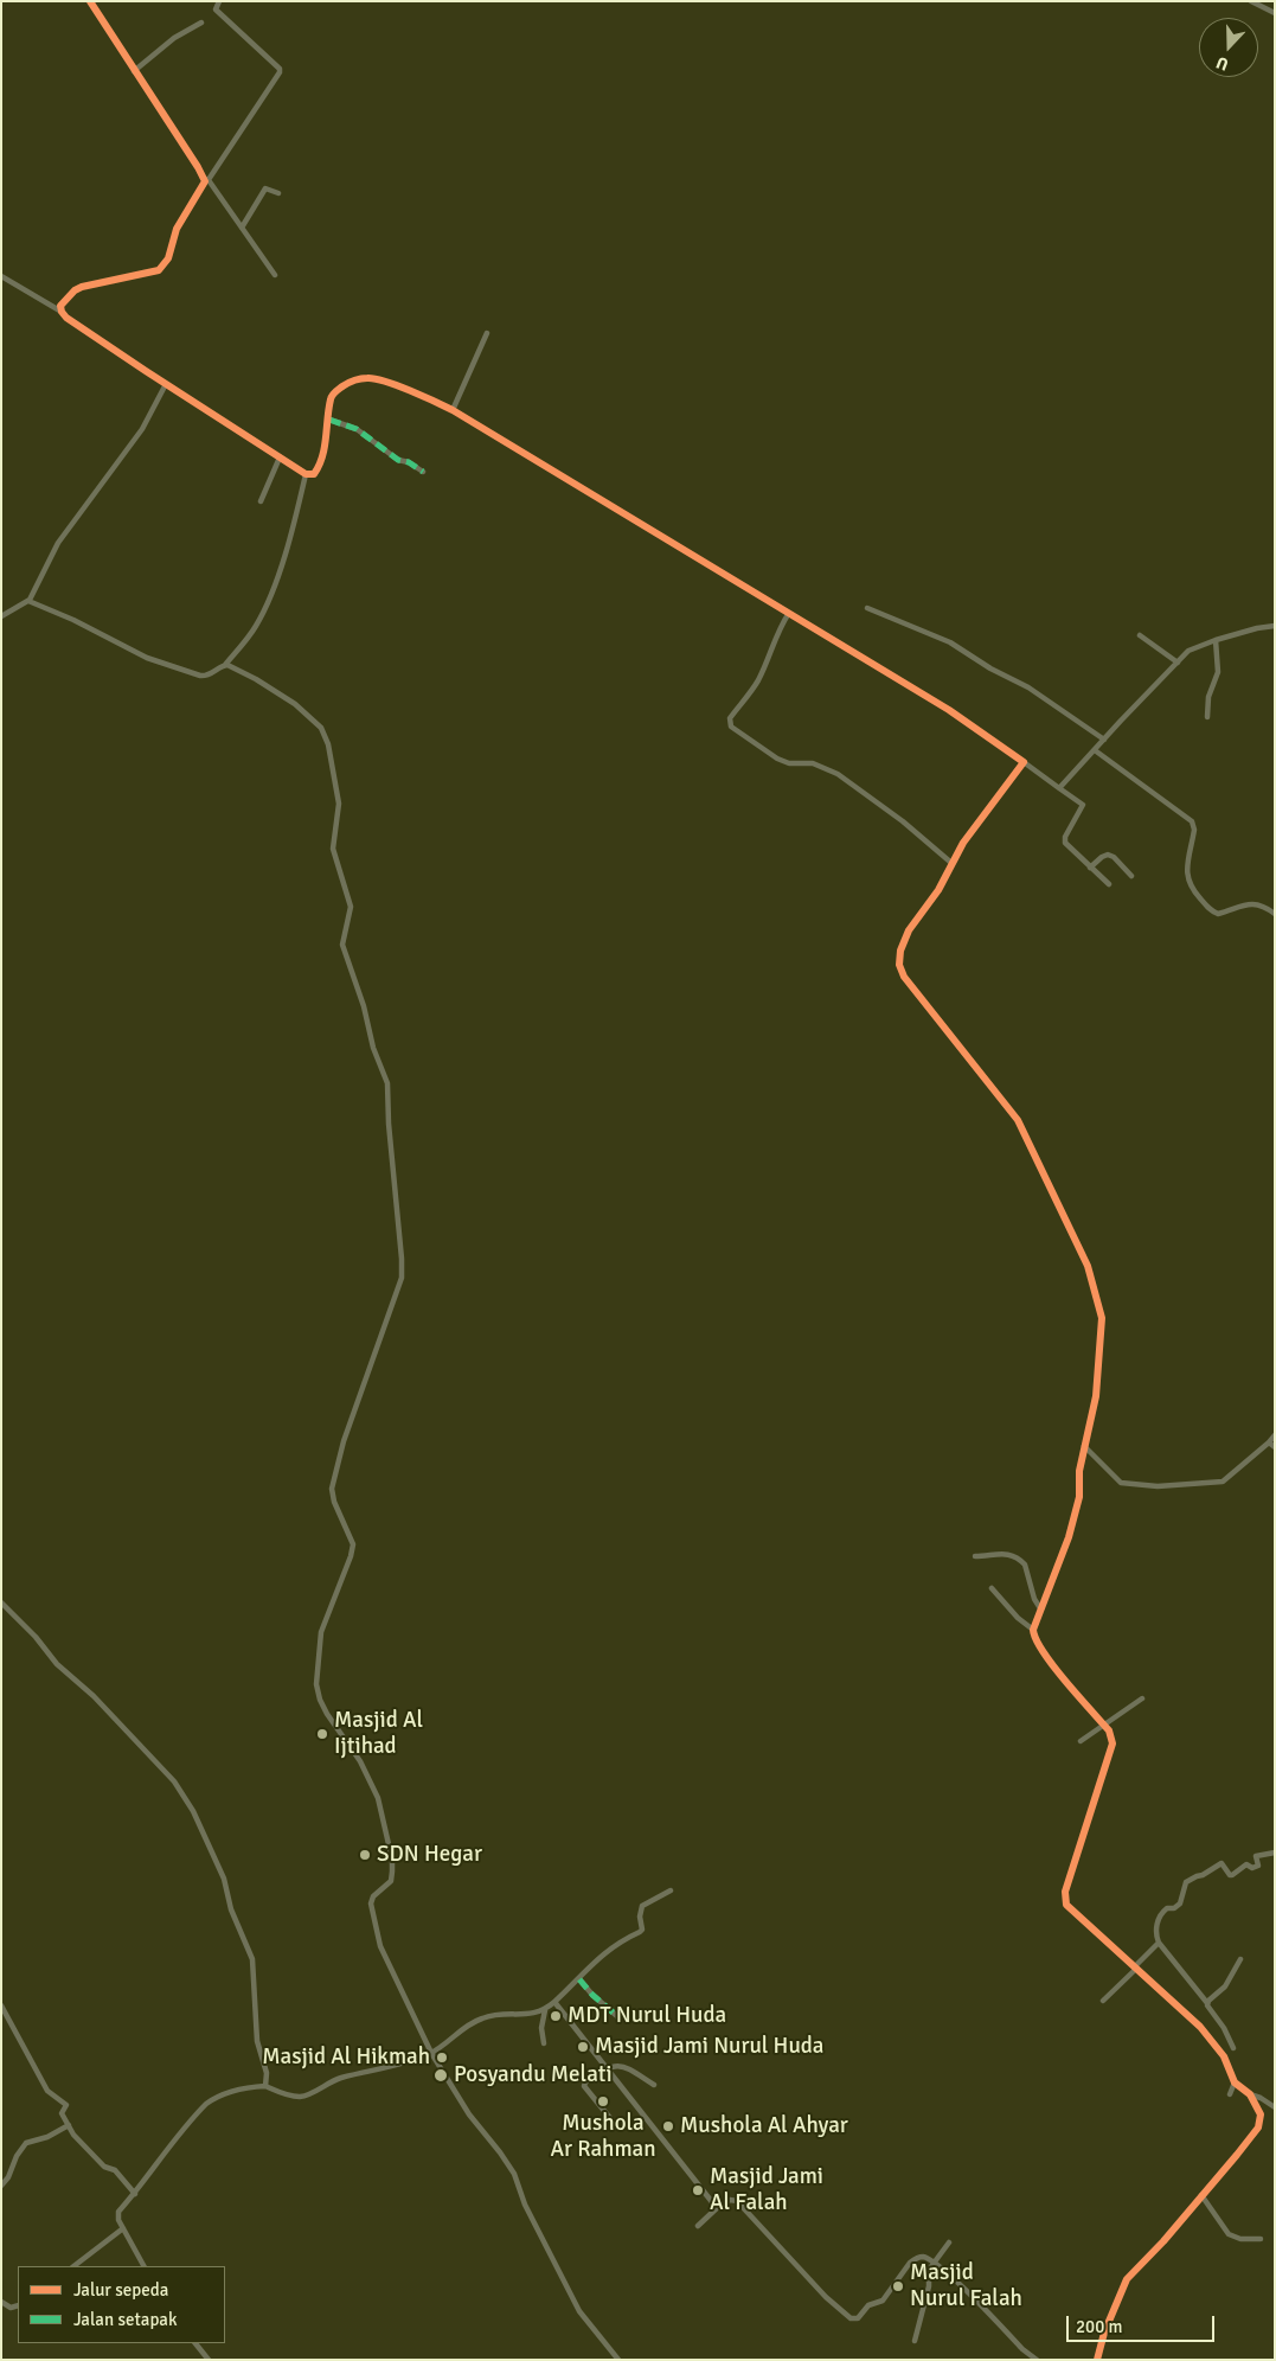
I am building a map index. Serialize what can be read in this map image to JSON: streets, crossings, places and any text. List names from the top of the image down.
{
  "places": [
    "Masjid Al Ijtihad",
    "SDN Hegar",
    "MDT Nurul Huda",
    "Masjid Jami Nurul Huda",
    "Masjid Al Hikmah",
    "Posyandu Melati",
    "Mushola Ar Rahman",
    "Mushola Al Ahyar",
    "Masjid Jami Al Falah",
    "Masjid Nurul Falah"
  ],
  "legend": ["Jalur sepeda", "Jalan setapak"],
  "scale_bar": "200 m",
  "north": "bottom"
}
